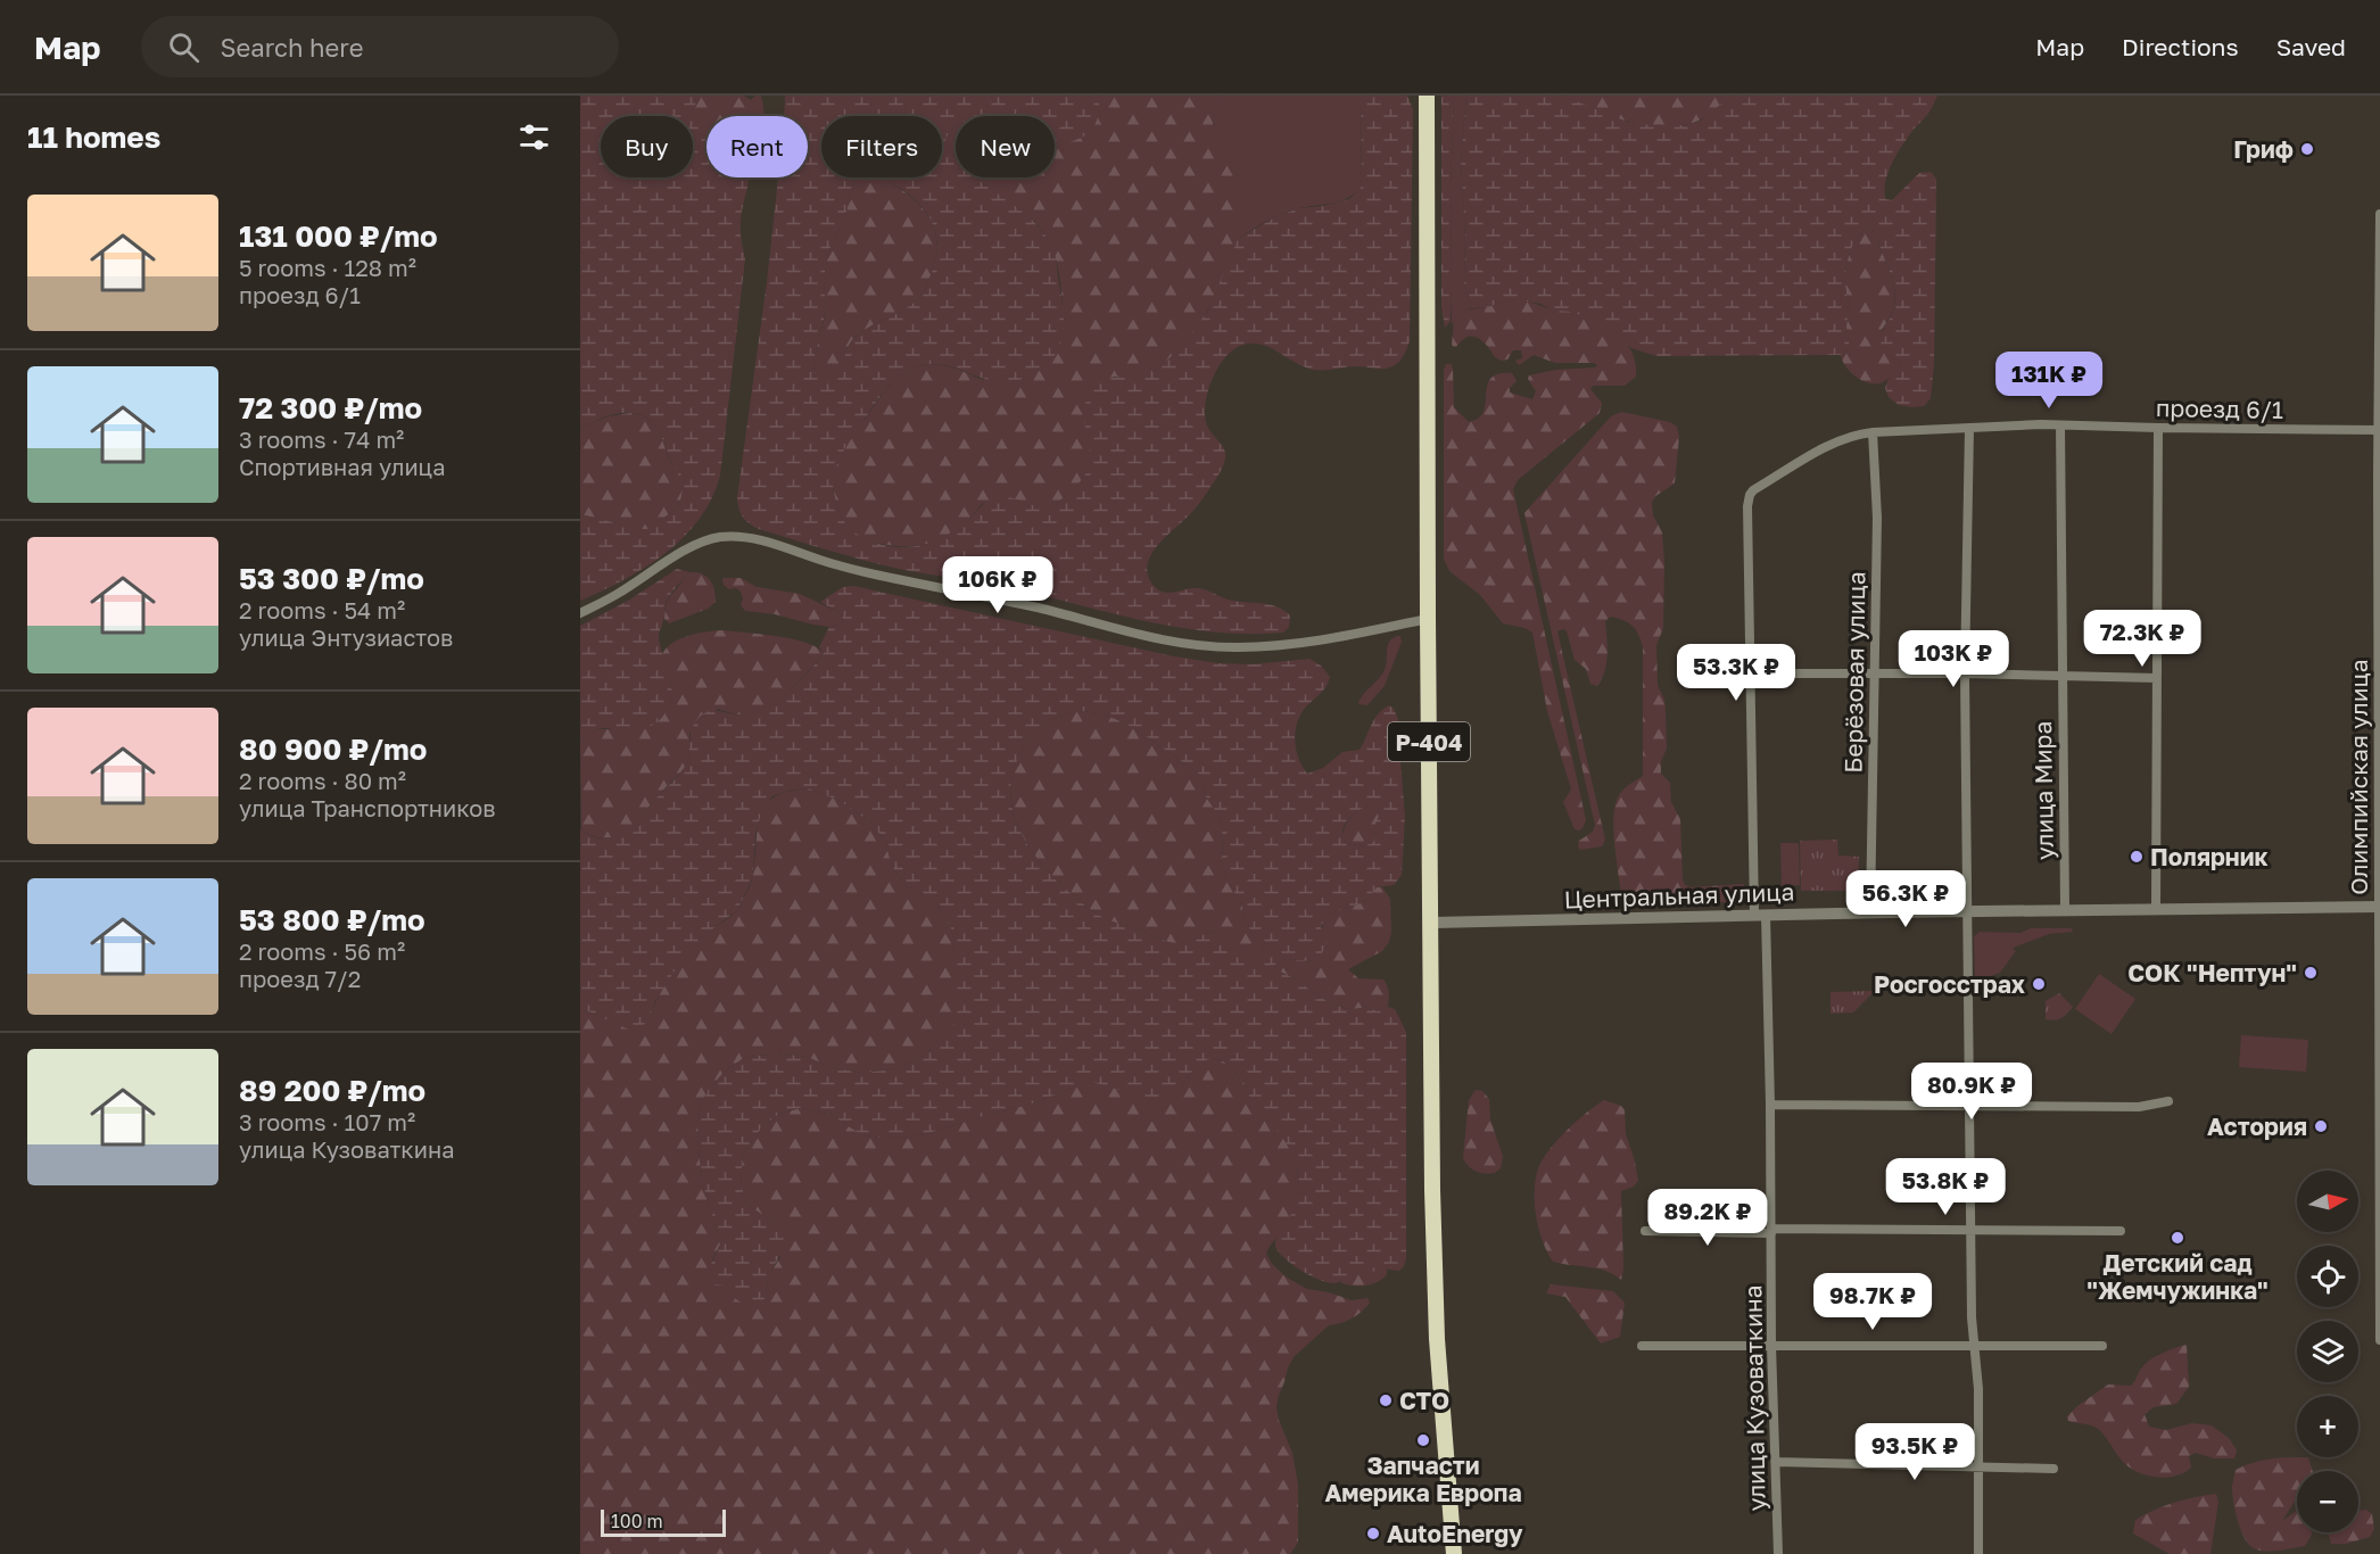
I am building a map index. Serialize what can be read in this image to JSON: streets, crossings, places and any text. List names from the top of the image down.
{
  "streets": {
    "highway": ["Р-404"],
    "street": [
      "проезд 6/1",
      "Берёзовая улица",
      "Олимпийская улица",
      "улица Мира",
      "Центральная улица",
      "улица Кузоваткина"
    ]
  },
  "crossings": [
    ["проезд 6/1", "Берёзовая улица"],
    ["проезд 6/1", "Олимпийская улица"],
    ["проезд 6/1", "улица Мира"],
    ["проезд 6/1", "улица Кузоваткина"],
    ["Берёзовая улица", "Центральная улица"],
    ["Р-404", "Центральная улица"],
    ["Олимпийская улица", "Центральная улица"],
    ["улица Мира", "Центральная улица"],
    ["Центральная улица", "улица Кузоваткина"]
  ],
  "places": [
    "Гриф",
    "Полярник",
    "СОК \"Нептун\"",
    "Росгосстрах",
    "Астория",
    "Детский сад \"Жемчужинка\"",
    "СТО",
    "Запчасти Америка Европа",
    "AutoEnergy"
  ],
  "scale_bar": "100 m",
  "north": "right",
  "page": {
    "header": "Map",
    "search": "Search here",
    "nav": ["Map", "Directions", "Saved"],
    "heading": "11 homes",
    "chip": [
      "Buy",
      "Rent",
      "Filters",
      "New"
    ],
    "list": [
      {
        "name": "131 000 ₽/mo",
        "note": "5 rooms · 128 m² · проезд 6/1"
      },
      {
        "name": "72 300 ₽/mo",
        "note": "3 rooms · 74 m² · Спортивная улица"
      },
      {
        "name": "53 300 ₽/mo",
        "note": "2 rooms · 54 m² · улица Энтузиастов"
      },
      {
        "name": "80 900 ₽/mo",
        "note": "2 rooms · 80 m² · улица Транспортников"
      },
      {
        "name": "53 800 ₽/mo",
        "note": "2 rooms · 56 m² · проезд 7/2"
      },
      {
        "name": "89 200 ₽/mo",
        "note": "3 rooms · 107 m² · улица Кузоваткина"
      }
    ],
    "price": [
      "131K ₽",
      "106K ₽",
      "72.3K ₽",
      "103K ₽",
      "53.3K ₽",
      "56.3K ₽",
      "80.9K ₽",
      "53.8K ₽",
      "89.2K ₽",
      "98.7K ₽",
      "93.5K ₽"
    ],
    "map_buttons": ["+", "−"],
    "scale": "100 m"
  }
}
